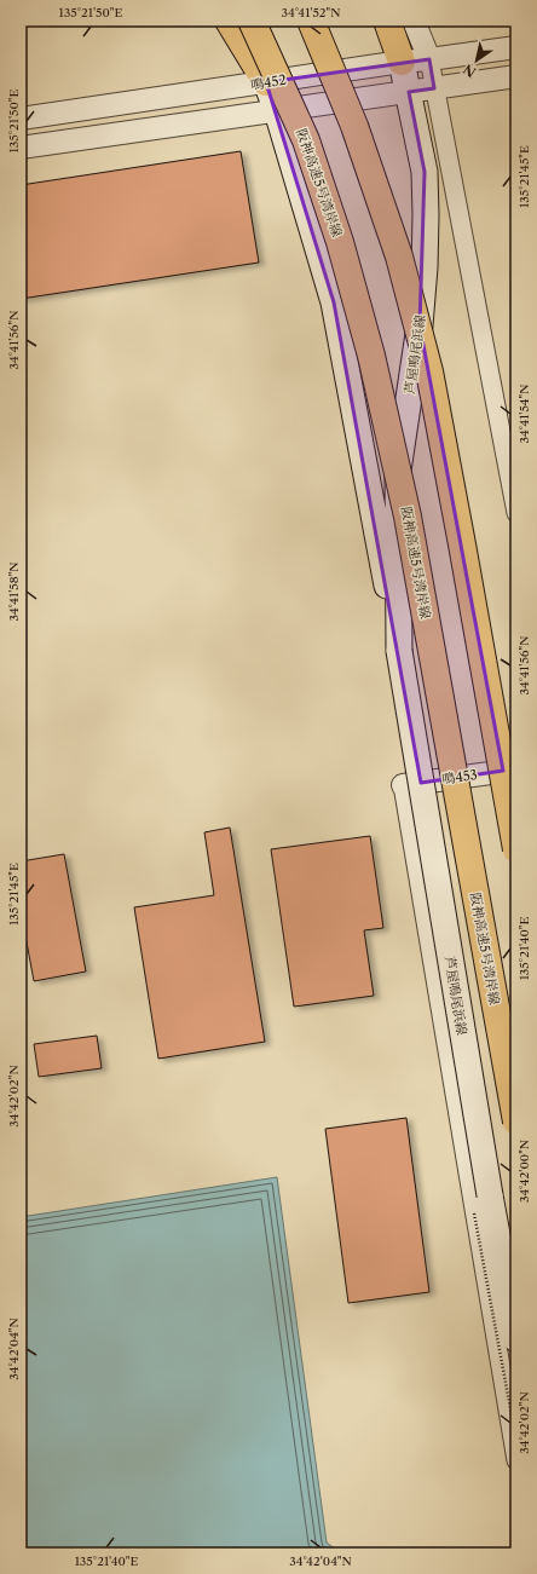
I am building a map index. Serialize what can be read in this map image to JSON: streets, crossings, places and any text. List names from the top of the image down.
{
  "streets": {
    "highway": ["阪神高速5号湾岸線"],
    "main road": ["芦屋鳴尾浜線"],
    "street": ["鳴452", "鳴453"]
  },
  "crossings": [
    ["鳴452", "芦屋鳴尾浜線"]
  ],
  "north": "bottom left",
  "coordinates": [
    "135°21'50\"E",
    "34°41'52\"N",
    "135°21'45\"E",
    "34°41'56\"N",
    "34°41'54\"N",
    "34°41'58\"N",
    "135°21'40\"E",
    "34°42'02\"N",
    "34°42'00\"N",
    "34°42'04\"N"
  ]
}
